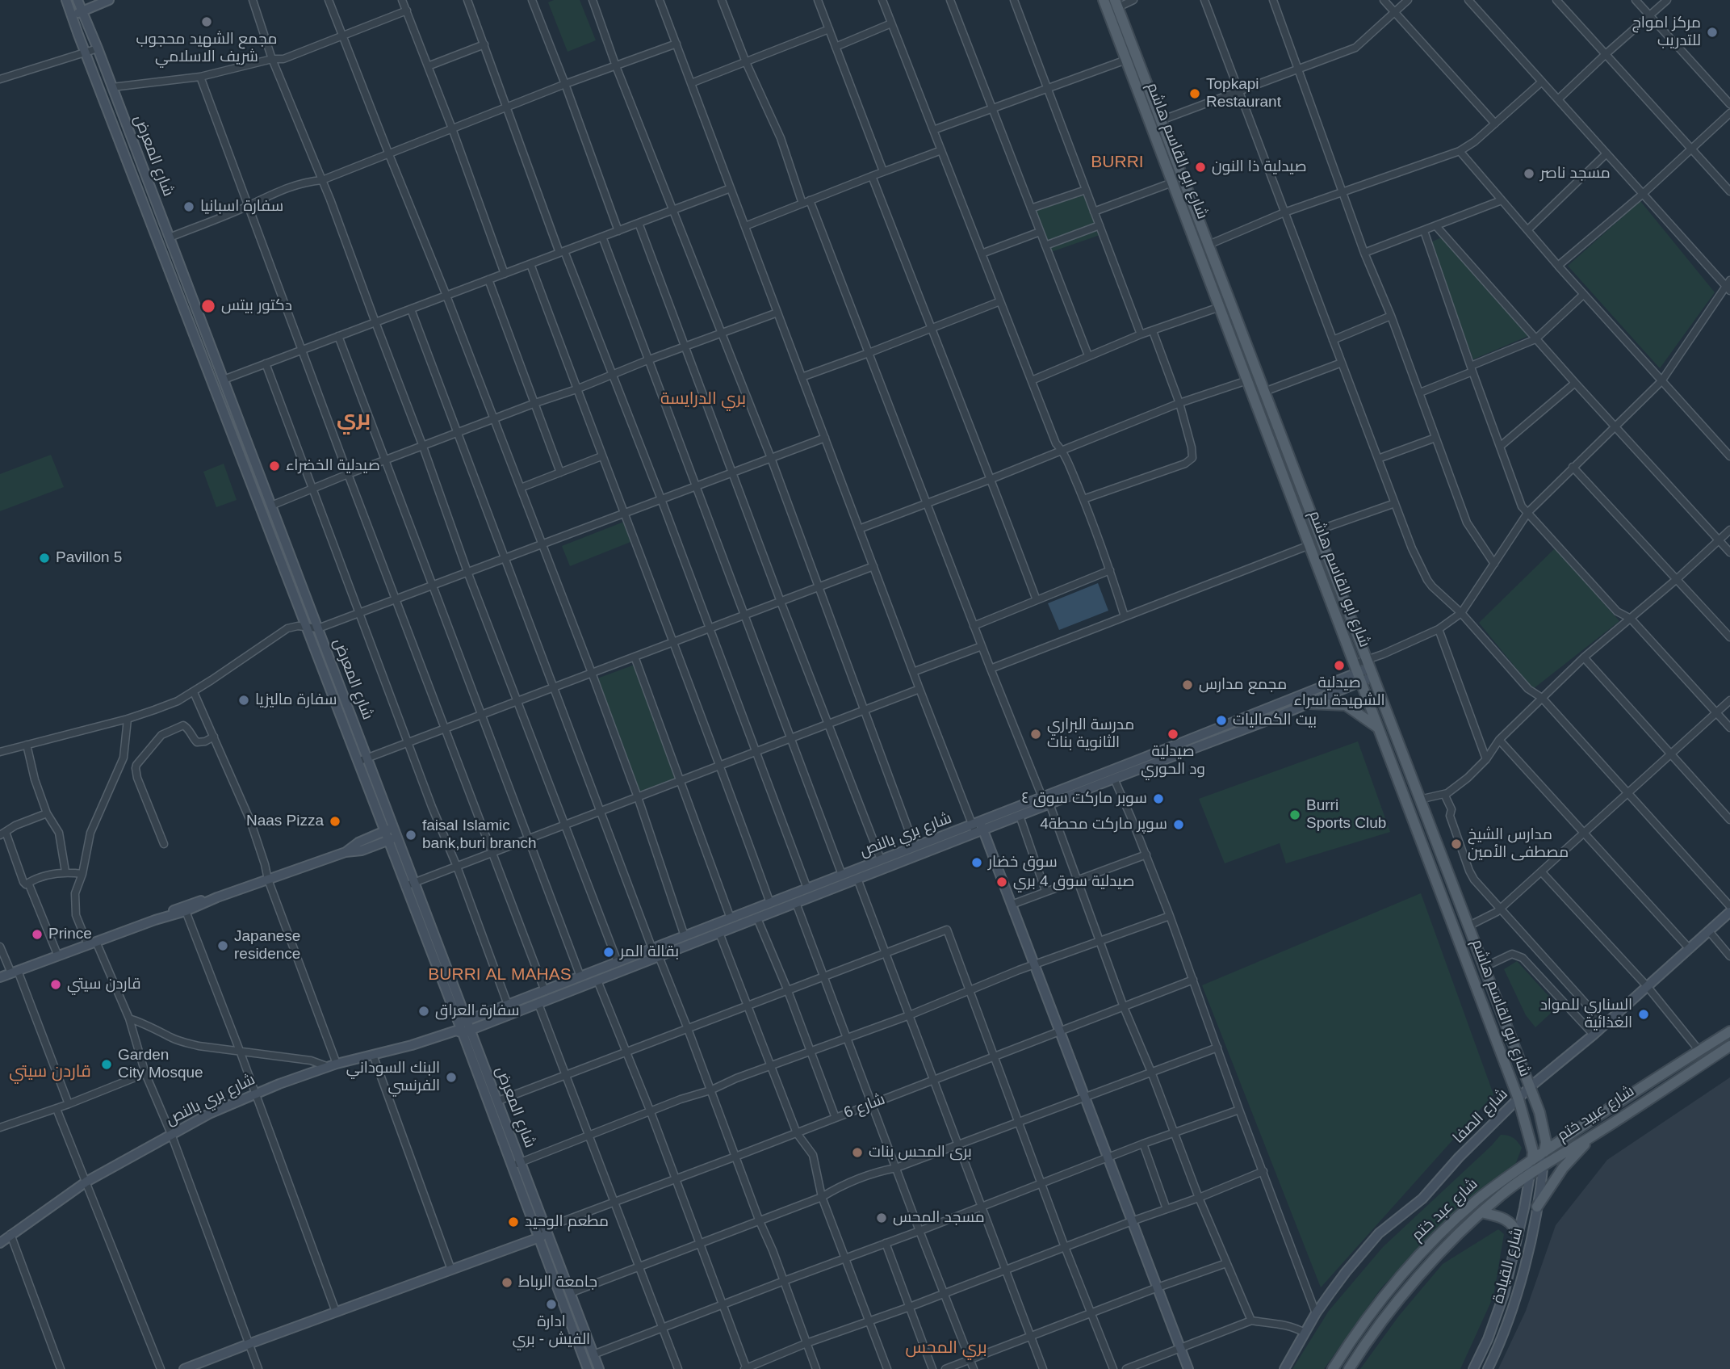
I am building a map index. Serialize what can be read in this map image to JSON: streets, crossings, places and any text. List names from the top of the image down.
{
  "streets": {
    "main road": [
      "شارع ابو القاسم هاشم",
      "شارع المعرض",
      "شارع بري بالنص",
      "شارع عبيد ختم",
      "شارع الصفا",
      "شارع عبد ختم",
      "شارع القيادة"
    ],
    "street": ["شارع 6"]
  },
  "crossings": [
    ["شارع ابو القاسم هاشم", "شارع بري بالنص"],
    ["شارع ابو القاسم هاشم", "شارع عبيد ختم"],
    ["شارع ابو القاسم هاشم", "شارع الصفا"],
    ["شارع ابو القاسم هاشم", "شارع عبد ختم"],
    ["شارع ابو القاسم هاشم", "شارع القيادة"],
    ["شارع المعرض", "شارع بري بالنص"],
    ["شارع المعرض", "شارع 6"],
    ["شارع عبيد ختم", "شارع عبد ختم"],
    ["شارع عبيد ختم", "شارع القيادة"]
  ],
  "districts": [
    "BURRI",
    "بري الدرايسة",
    "بري",
    "BURRI AL MAHAS",
    "قاردن سيتي",
    "بري المحس"
  ],
  "places": [
    "مجمع الشهيد محجوب شريف الاسلامي",
    "مركز امواج للتدريب",
    "Topkapi Restaurant",
    "صيدلية ذا النون",
    "مسجد ناصر",
    "سفارة اسبانيا",
    "دكتور بيتس",
    "صيدلية الخضراء",
    "Pavillon 5",
    "صيدلية الشهيدة اسراء",
    "مجمع مدارس",
    "سفارة ماليزيا",
    "بيت الكماليات",
    "مدرسة البراري الثانوية بنات",
    "صيدلية ود الحوري",
    "سوبر ماركت سوق ٤",
    "Burri Sports Club",
    "Naas Pizza",
    "سوپر مارکت محطة4",
    "faisal Islamic bank,buri branch",
    "مدارس الشيخ مصطفى الأمين",
    "سوق خضار",
    "صيدلية سوق 4 بري",
    "Prince",
    "Japanese residence",
    "بقالة المر",
    "قاردن سيتي",
    "سفارة العراق",
    "السناري للمواد الغذائية",
    "Garden City Mosque",
    "البنك السوداني الفرنسي",
    "برى المحس بنات",
    "مسجد المحس",
    "مطعم الوحيد",
    "جامعة الرباط",
    "ادارة الفيش - بري"
  ]
}
